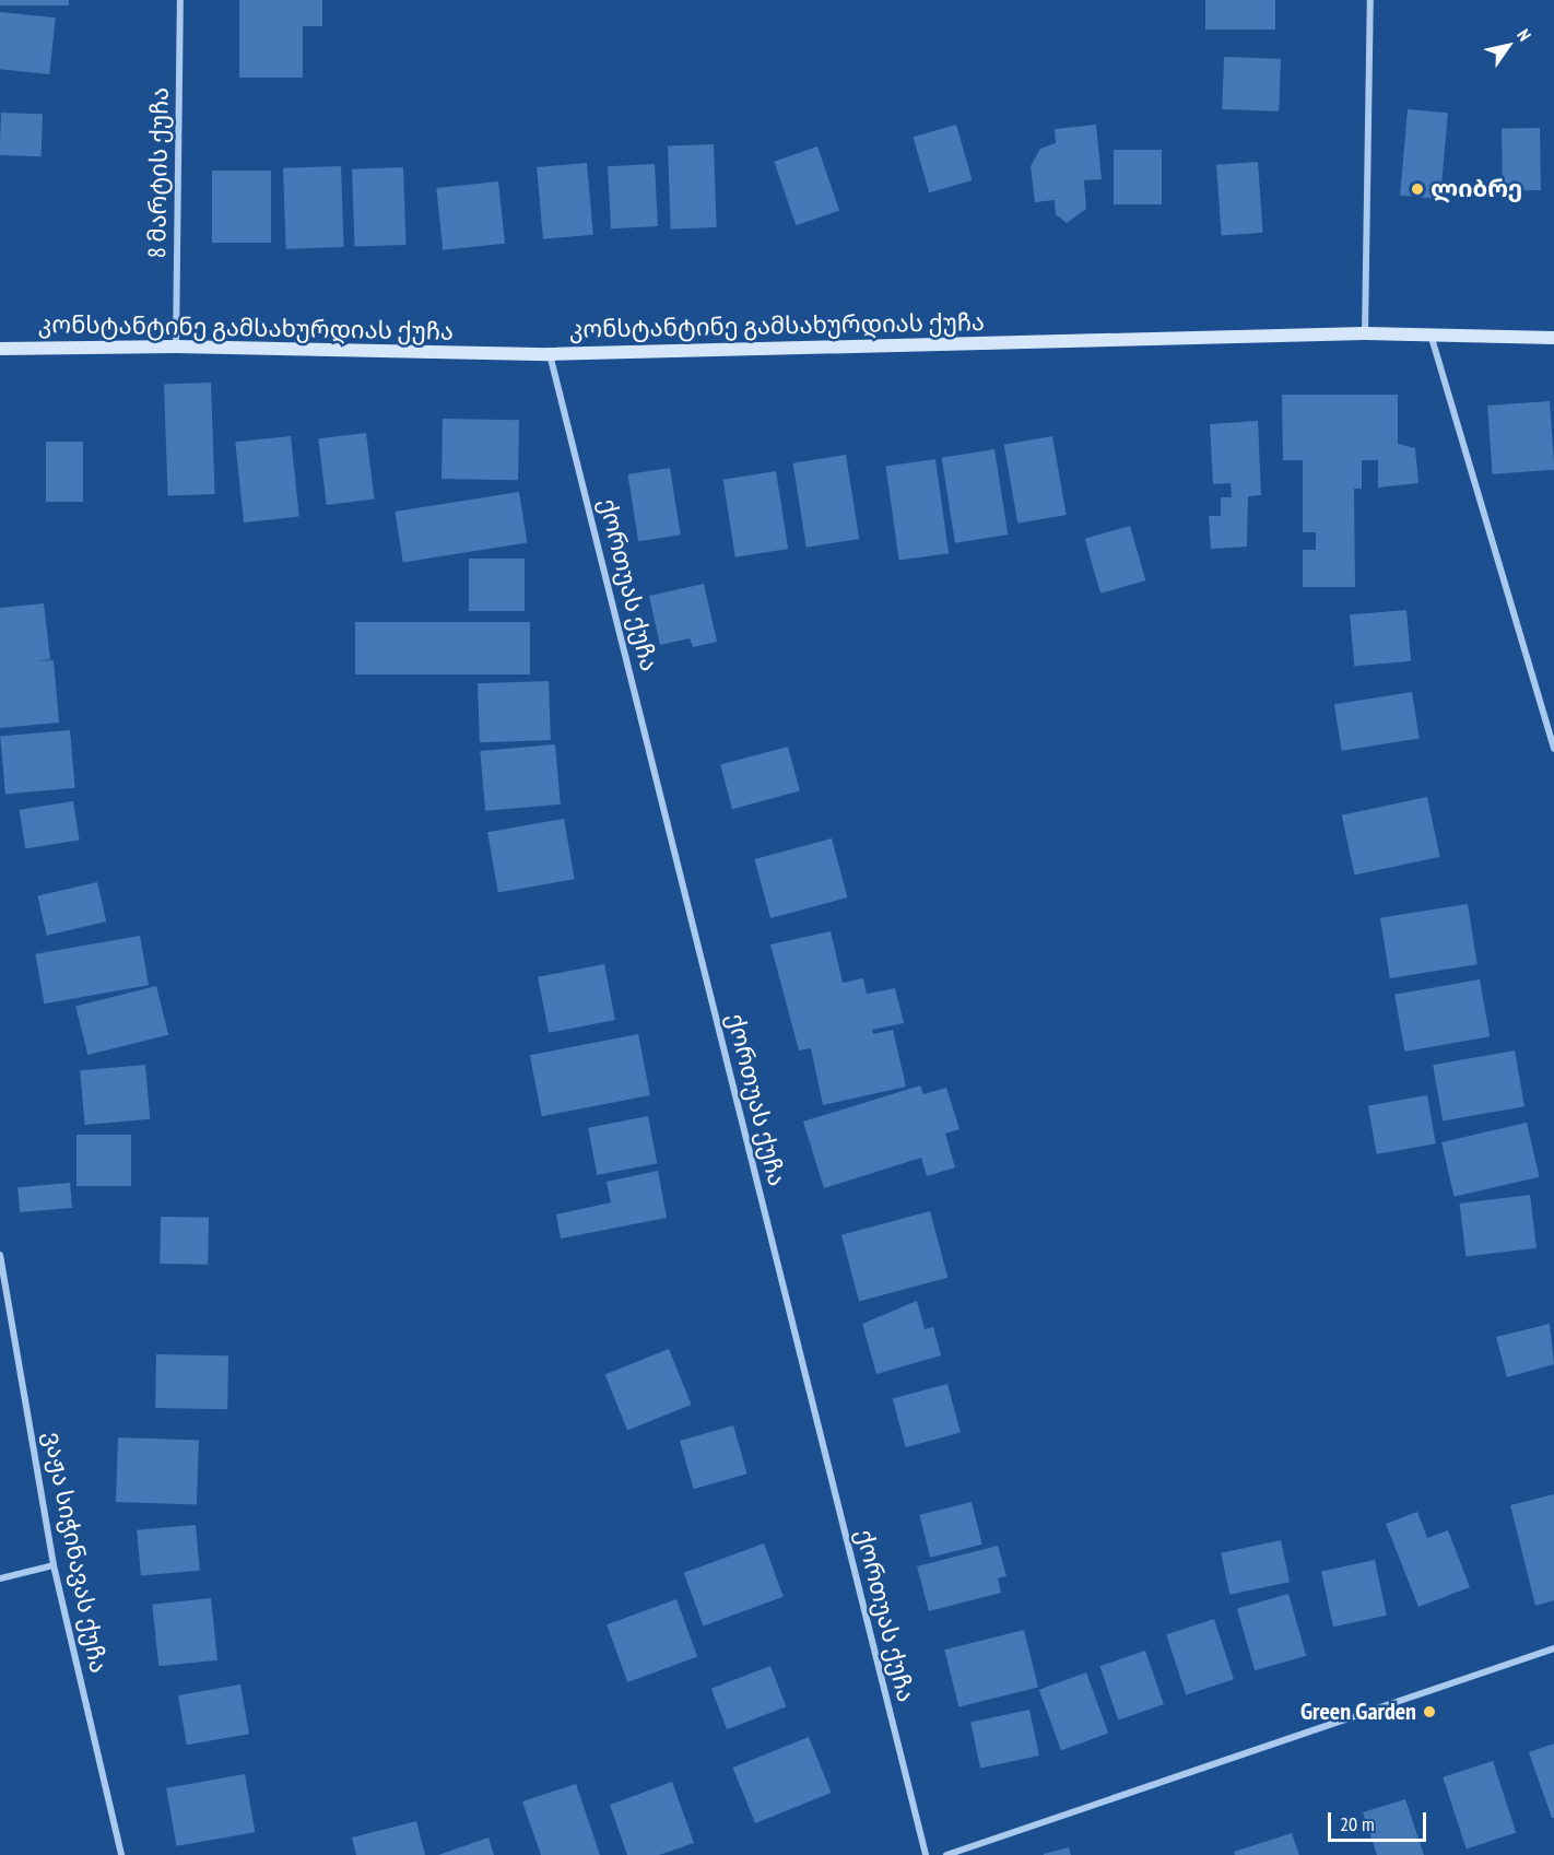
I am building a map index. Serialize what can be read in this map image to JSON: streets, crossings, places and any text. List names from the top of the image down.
{
  "streets": {
    "main road": ["კონსტანტინე გამსახურდიას ქუჩა"],
    "street": ["8 მარტის ქუჩა", "ქორთუას ქუჩა", "ვაჟა სიჭინავას ქუჩა"]
  },
  "crossings": [
    ["8 მარტის ქუჩა", "კონსტანტინე გამსახურდიას ქუჩა"],
    ["კონსტანტინე გამსახურდიას ქუჩა", "ქორთუას ქუჩა"]
  ],
  "places": ["ლიბრე", "Green Garden"],
  "scale_bar": "20 m",
  "north": "top right"
}
